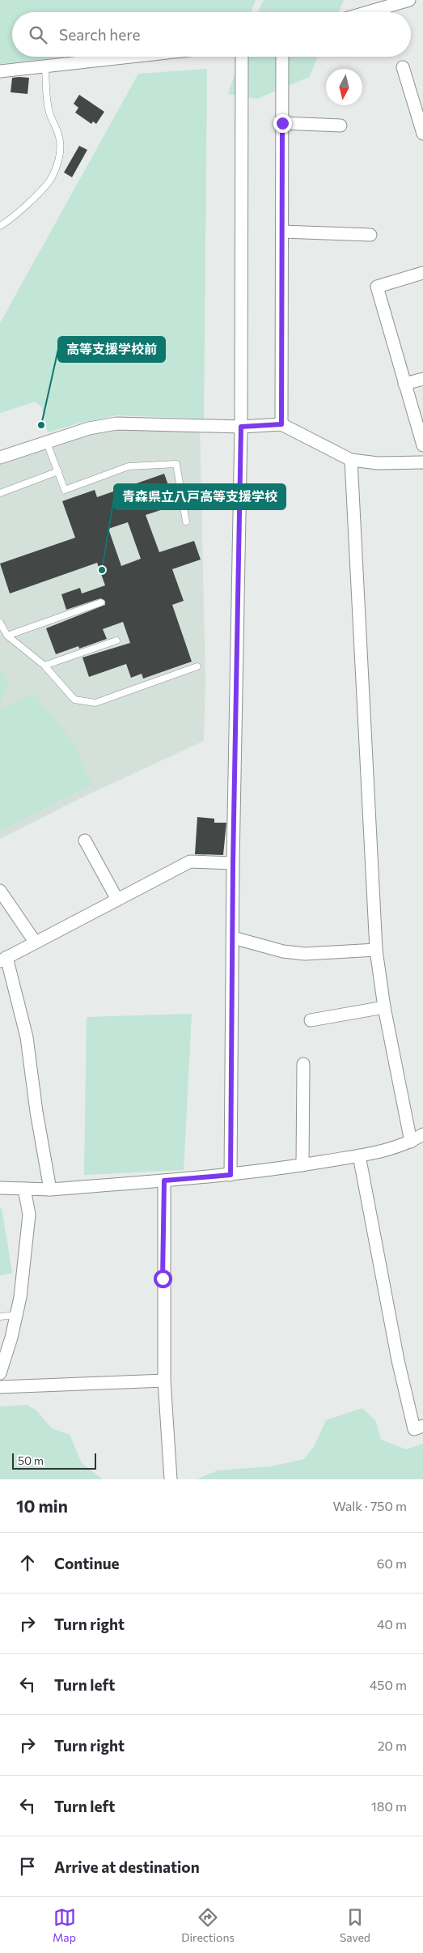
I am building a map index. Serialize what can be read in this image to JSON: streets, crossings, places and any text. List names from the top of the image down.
{
  "places": ["高等支援学校前", "青森県立八戸高等支援学校"],
  "scale_bar": "50 m",
  "north": "bottom",
  "page": {
    "search": "Search here",
    "scale": "50 m",
    "heading": ["10 min", "Walk · 750 m"],
    "list": [
      ["Continue", "60 m"],
      ["Turn right", "40 m"],
      ["Turn left", "450 m"],
      ["Turn right", "20 m"],
      ["Turn left", "180 m"],
      "Arrive at destination"
    ],
    "nav": ["Map", "Directions", "Saved"]
  }
}
